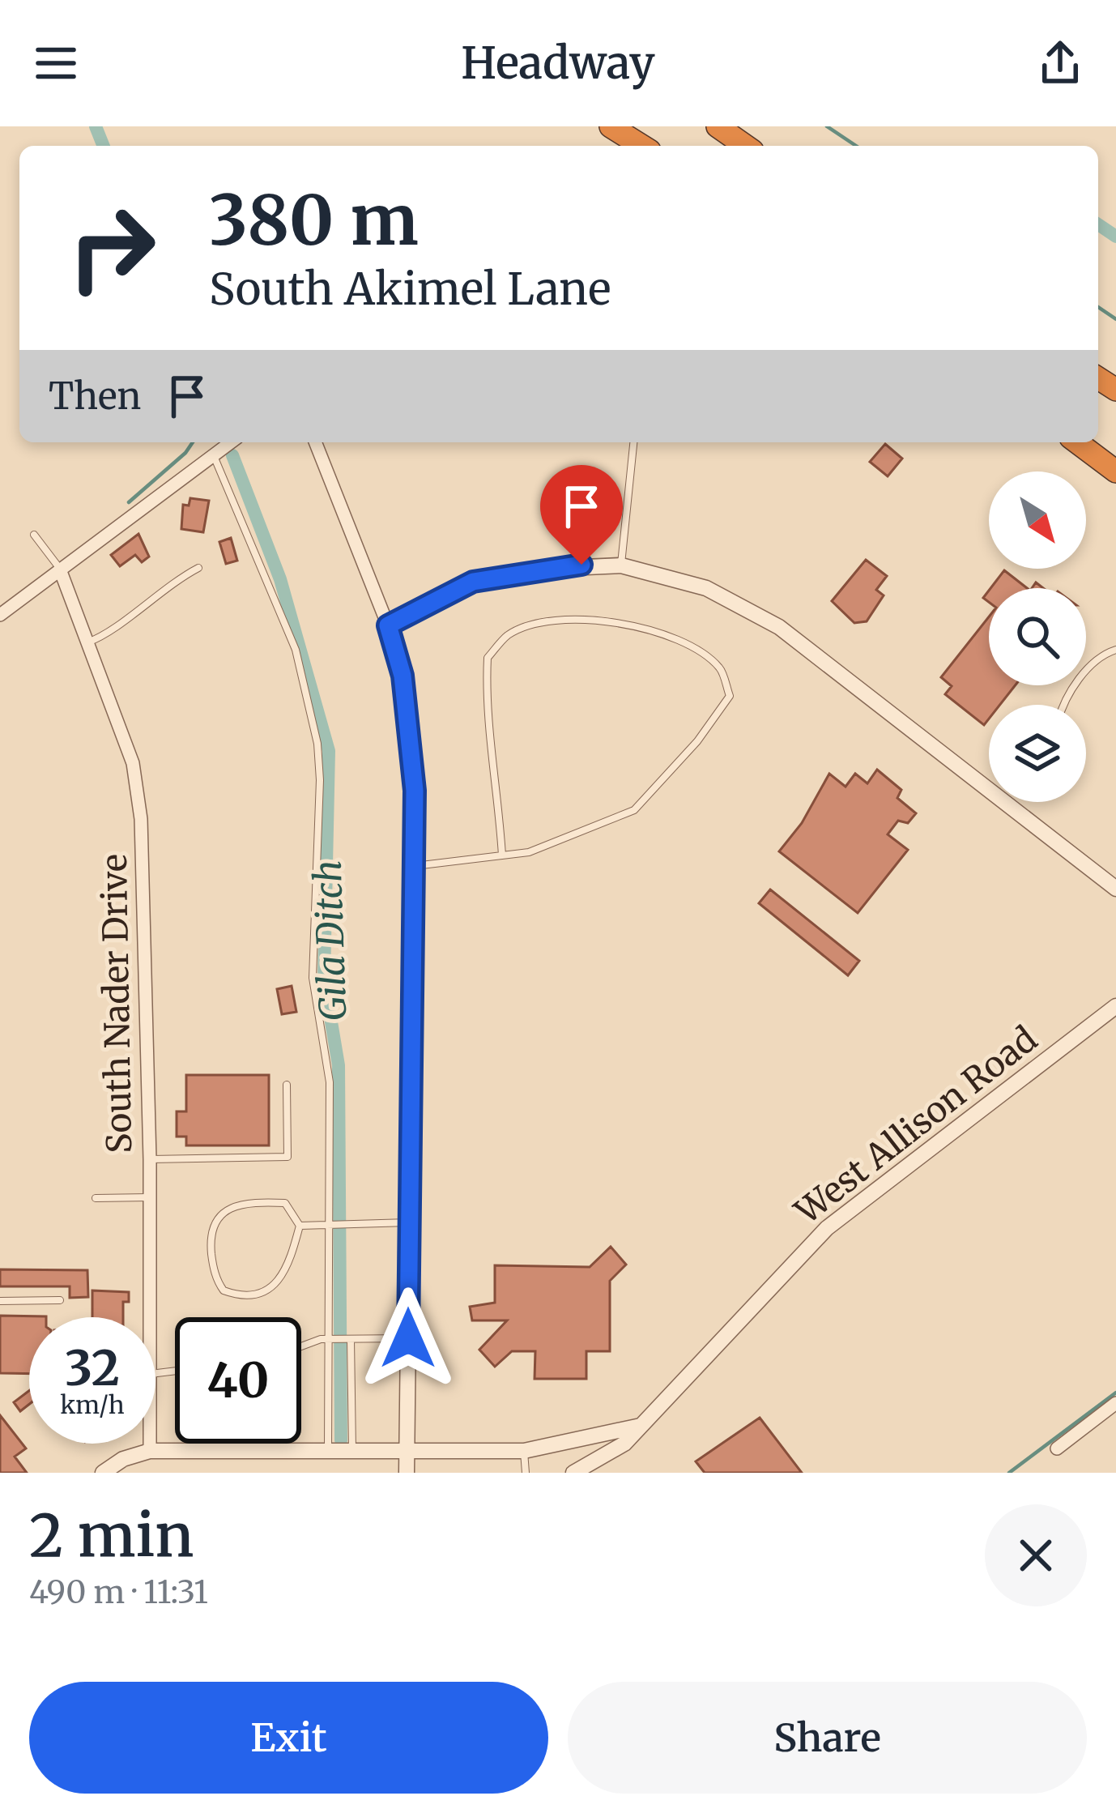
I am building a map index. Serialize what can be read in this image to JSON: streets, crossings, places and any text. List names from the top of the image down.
{
  "streets": {
    "street": ["South Nader Drive", "West Allison Road"]
  },
  "water": ["Gila Ditch"],
  "north": "bottom right",
  "page": {
    "header": "Headway",
    "turn": ["380 m", "South Akimel Lane"],
    "then": "Then",
    "speed": "32 km/h",
    "limit": "40",
    "heading": ["2 min", "490 m · 11:31"],
    "buttons": ["Exit", "Share"]
  }
}
